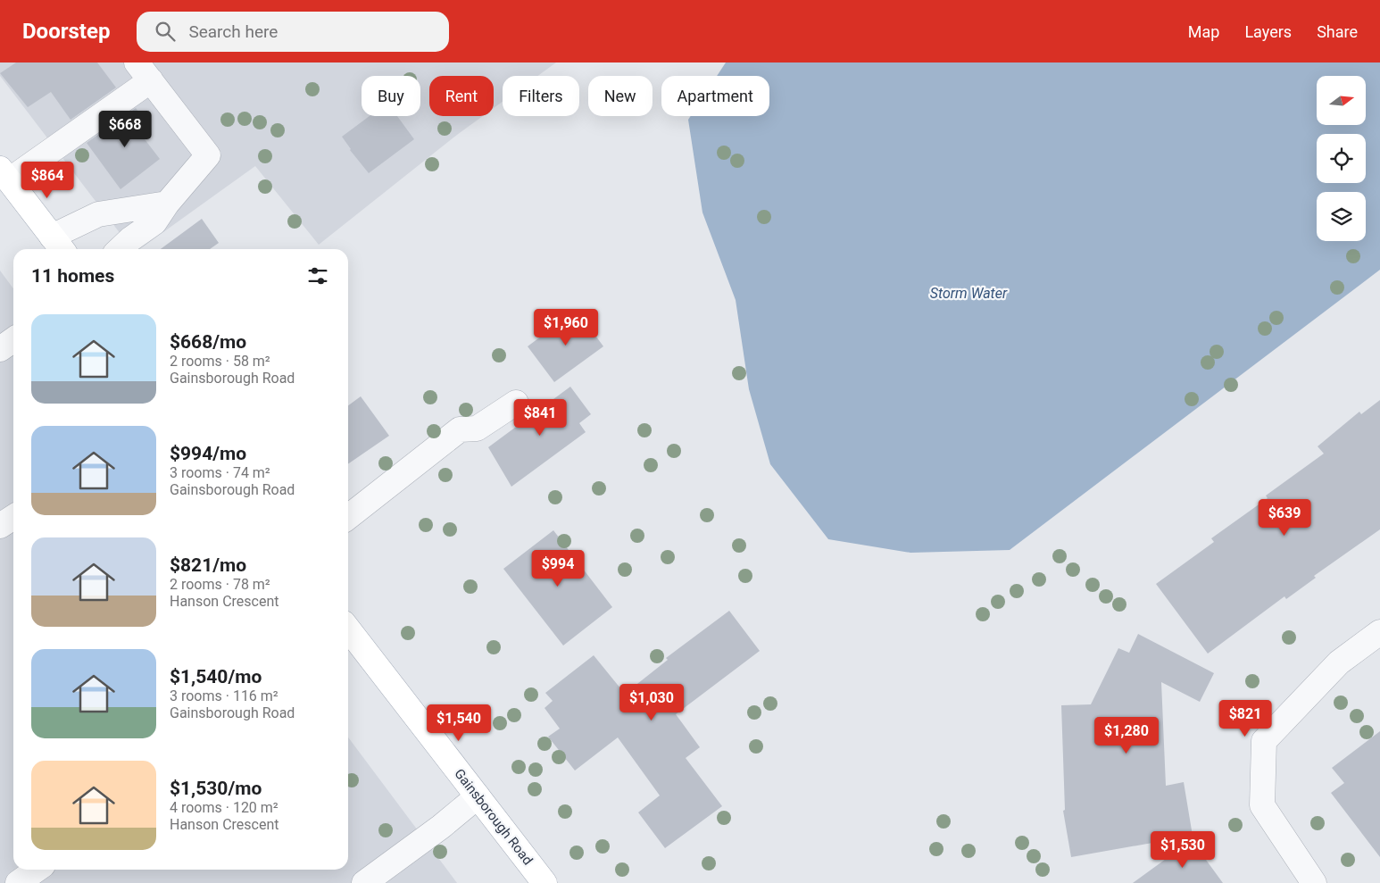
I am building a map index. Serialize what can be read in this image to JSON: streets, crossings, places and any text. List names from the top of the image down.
{
  "streets": {
    "main road": ["Gainsborough Road"]
  },
  "water": ["Storm Water"],
  "north": "right",
  "page": {
    "header": "Doorstep",
    "search": "Search here",
    "nav": ["Map", "Layers", "Share"],
    "chip": [
      "Buy",
      "Rent",
      "Filters",
      "New",
      "Apartment"
    ],
    "price": [
      "$668",
      "$864",
      "$1,960",
      "$841",
      "$639",
      "$994",
      "$1,030",
      "$821",
      "$1,540",
      "$1,280",
      "$1,530"
    ],
    "heading": "11 homes",
    "list": [
      {
        "name": "$668/mo",
        "note": "2 rooms · 58 m² · Gainsborough Road"
      },
      {
        "name": "$994/mo",
        "note": "3 rooms · 74 m² · Gainsborough Road"
      },
      {
        "name": "$821/mo",
        "note": "2 rooms · 78 m² · Hanson Crescent"
      },
      {
        "name": "$1,540/mo",
        "note": "3 rooms · 116 m² · Gainsborough Road"
      },
      {
        "name": "$1,530/mo",
        "note": "4 rooms · 120 m² · Hanson Crescent"
      }
    ]
  }
}
